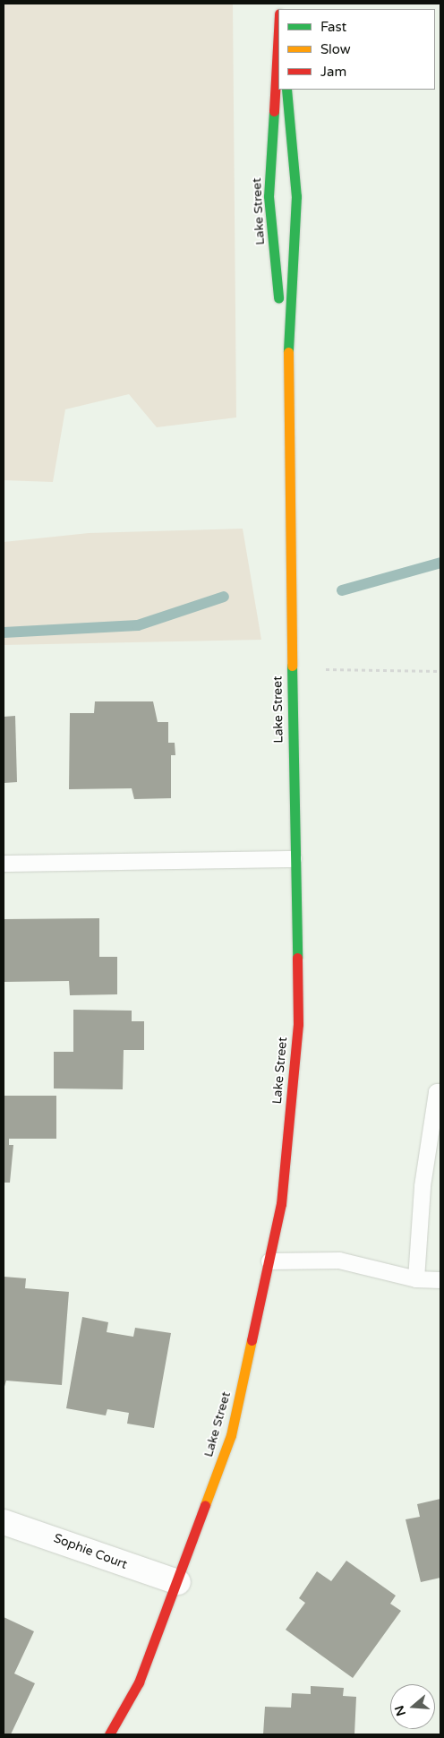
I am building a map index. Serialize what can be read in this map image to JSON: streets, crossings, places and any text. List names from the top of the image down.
{
  "streets": {
    "street": ["Lake Street", "Sophie Court"]
  },
  "crossings": [
    ["Lake Street", "Sophie Court"]
  ],
  "legend": ["Fast", "Slow", "Jam"],
  "north": "left"
}
